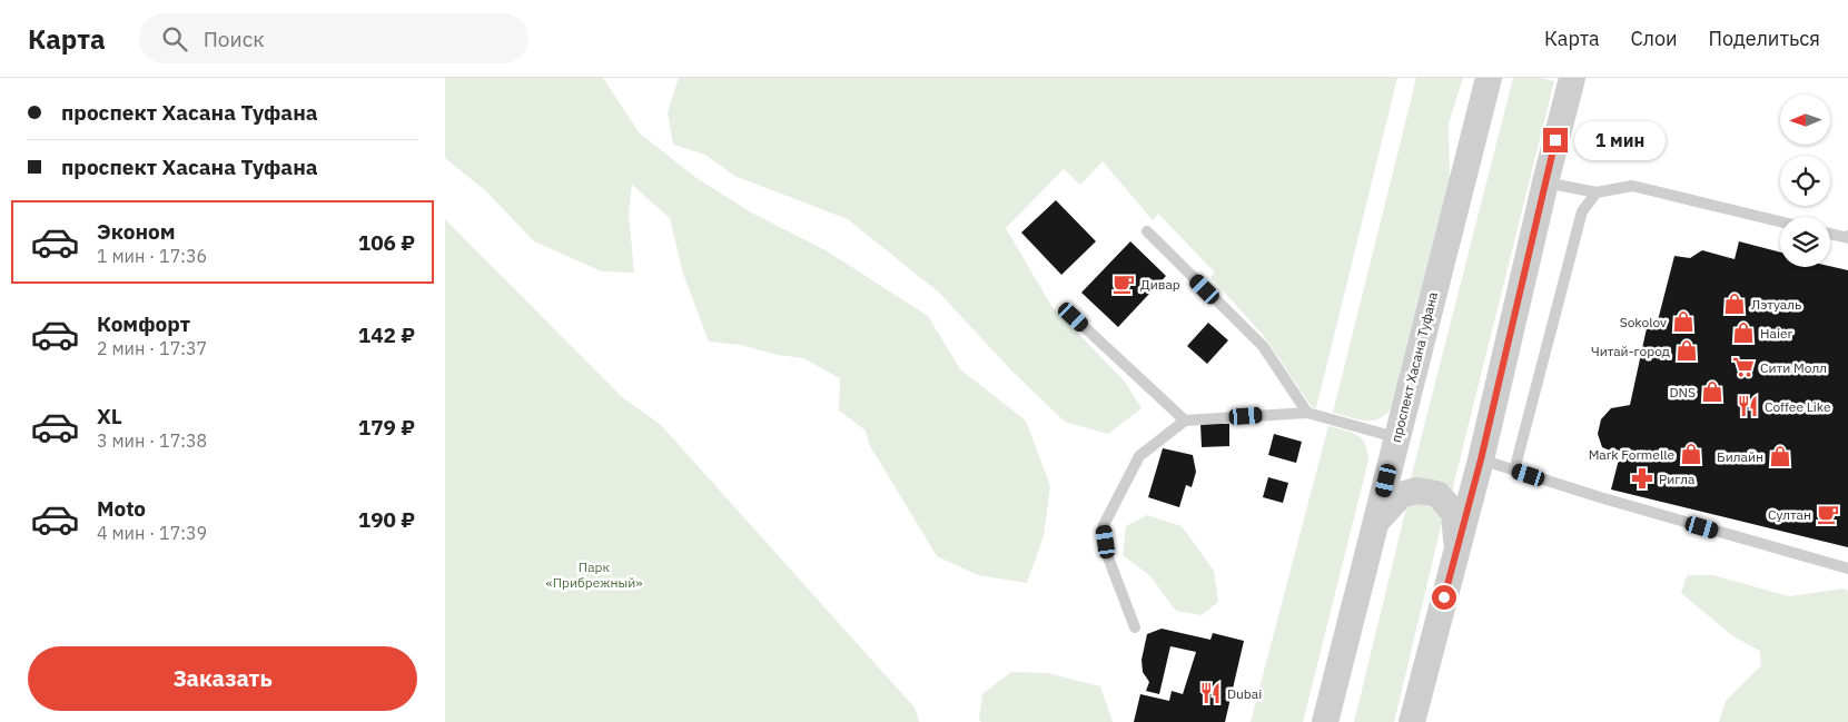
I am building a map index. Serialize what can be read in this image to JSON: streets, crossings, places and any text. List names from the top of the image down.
{
  "streets": {
    "street": ["проспект Хасана Туфана"]
  },
  "parks": ["Парк «Прибрежный»"],
  "places": {
    "cafe": ["Дивар", "Султан"],
    "shop": [
      "Лэтуаль",
      "Sokolov",
      "Haier",
      "Читай-город",
      "DNS",
      "Mark Formelle",
      "Билайн"
    ],
    "supermarket": ["Сити Молл"],
    "restaurant": ["Coffee Like", "Dubai"],
    "pharmacy": ["Ригла"]
  },
  "north": "left",
  "page": {
    "header": "Карта",
    "search": "Поиск",
    "nav": ["Карта", "Слои", "Поделиться"],
    "banner": ["проспект Хасана Туфана", "проспект Хасана Туфана"],
    "bubble": "1 мин",
    "list": [
      {
        "name": "Эконом",
        "note": "1 мин · 17:36",
        "value": "106 ₽"
      },
      {
        "name": "Комфорт",
        "note": "2 мин · 17:37",
        "value": "142 ₽"
      },
      {
        "name": "XL",
        "note": "3 мин · 17:38",
        "value": "179 ₽"
      },
      {
        "name": "Moto",
        "note": "4 мин · 17:39",
        "value": "190 ₽"
      }
    ],
    "buttons": "Заказать"
  }
}
